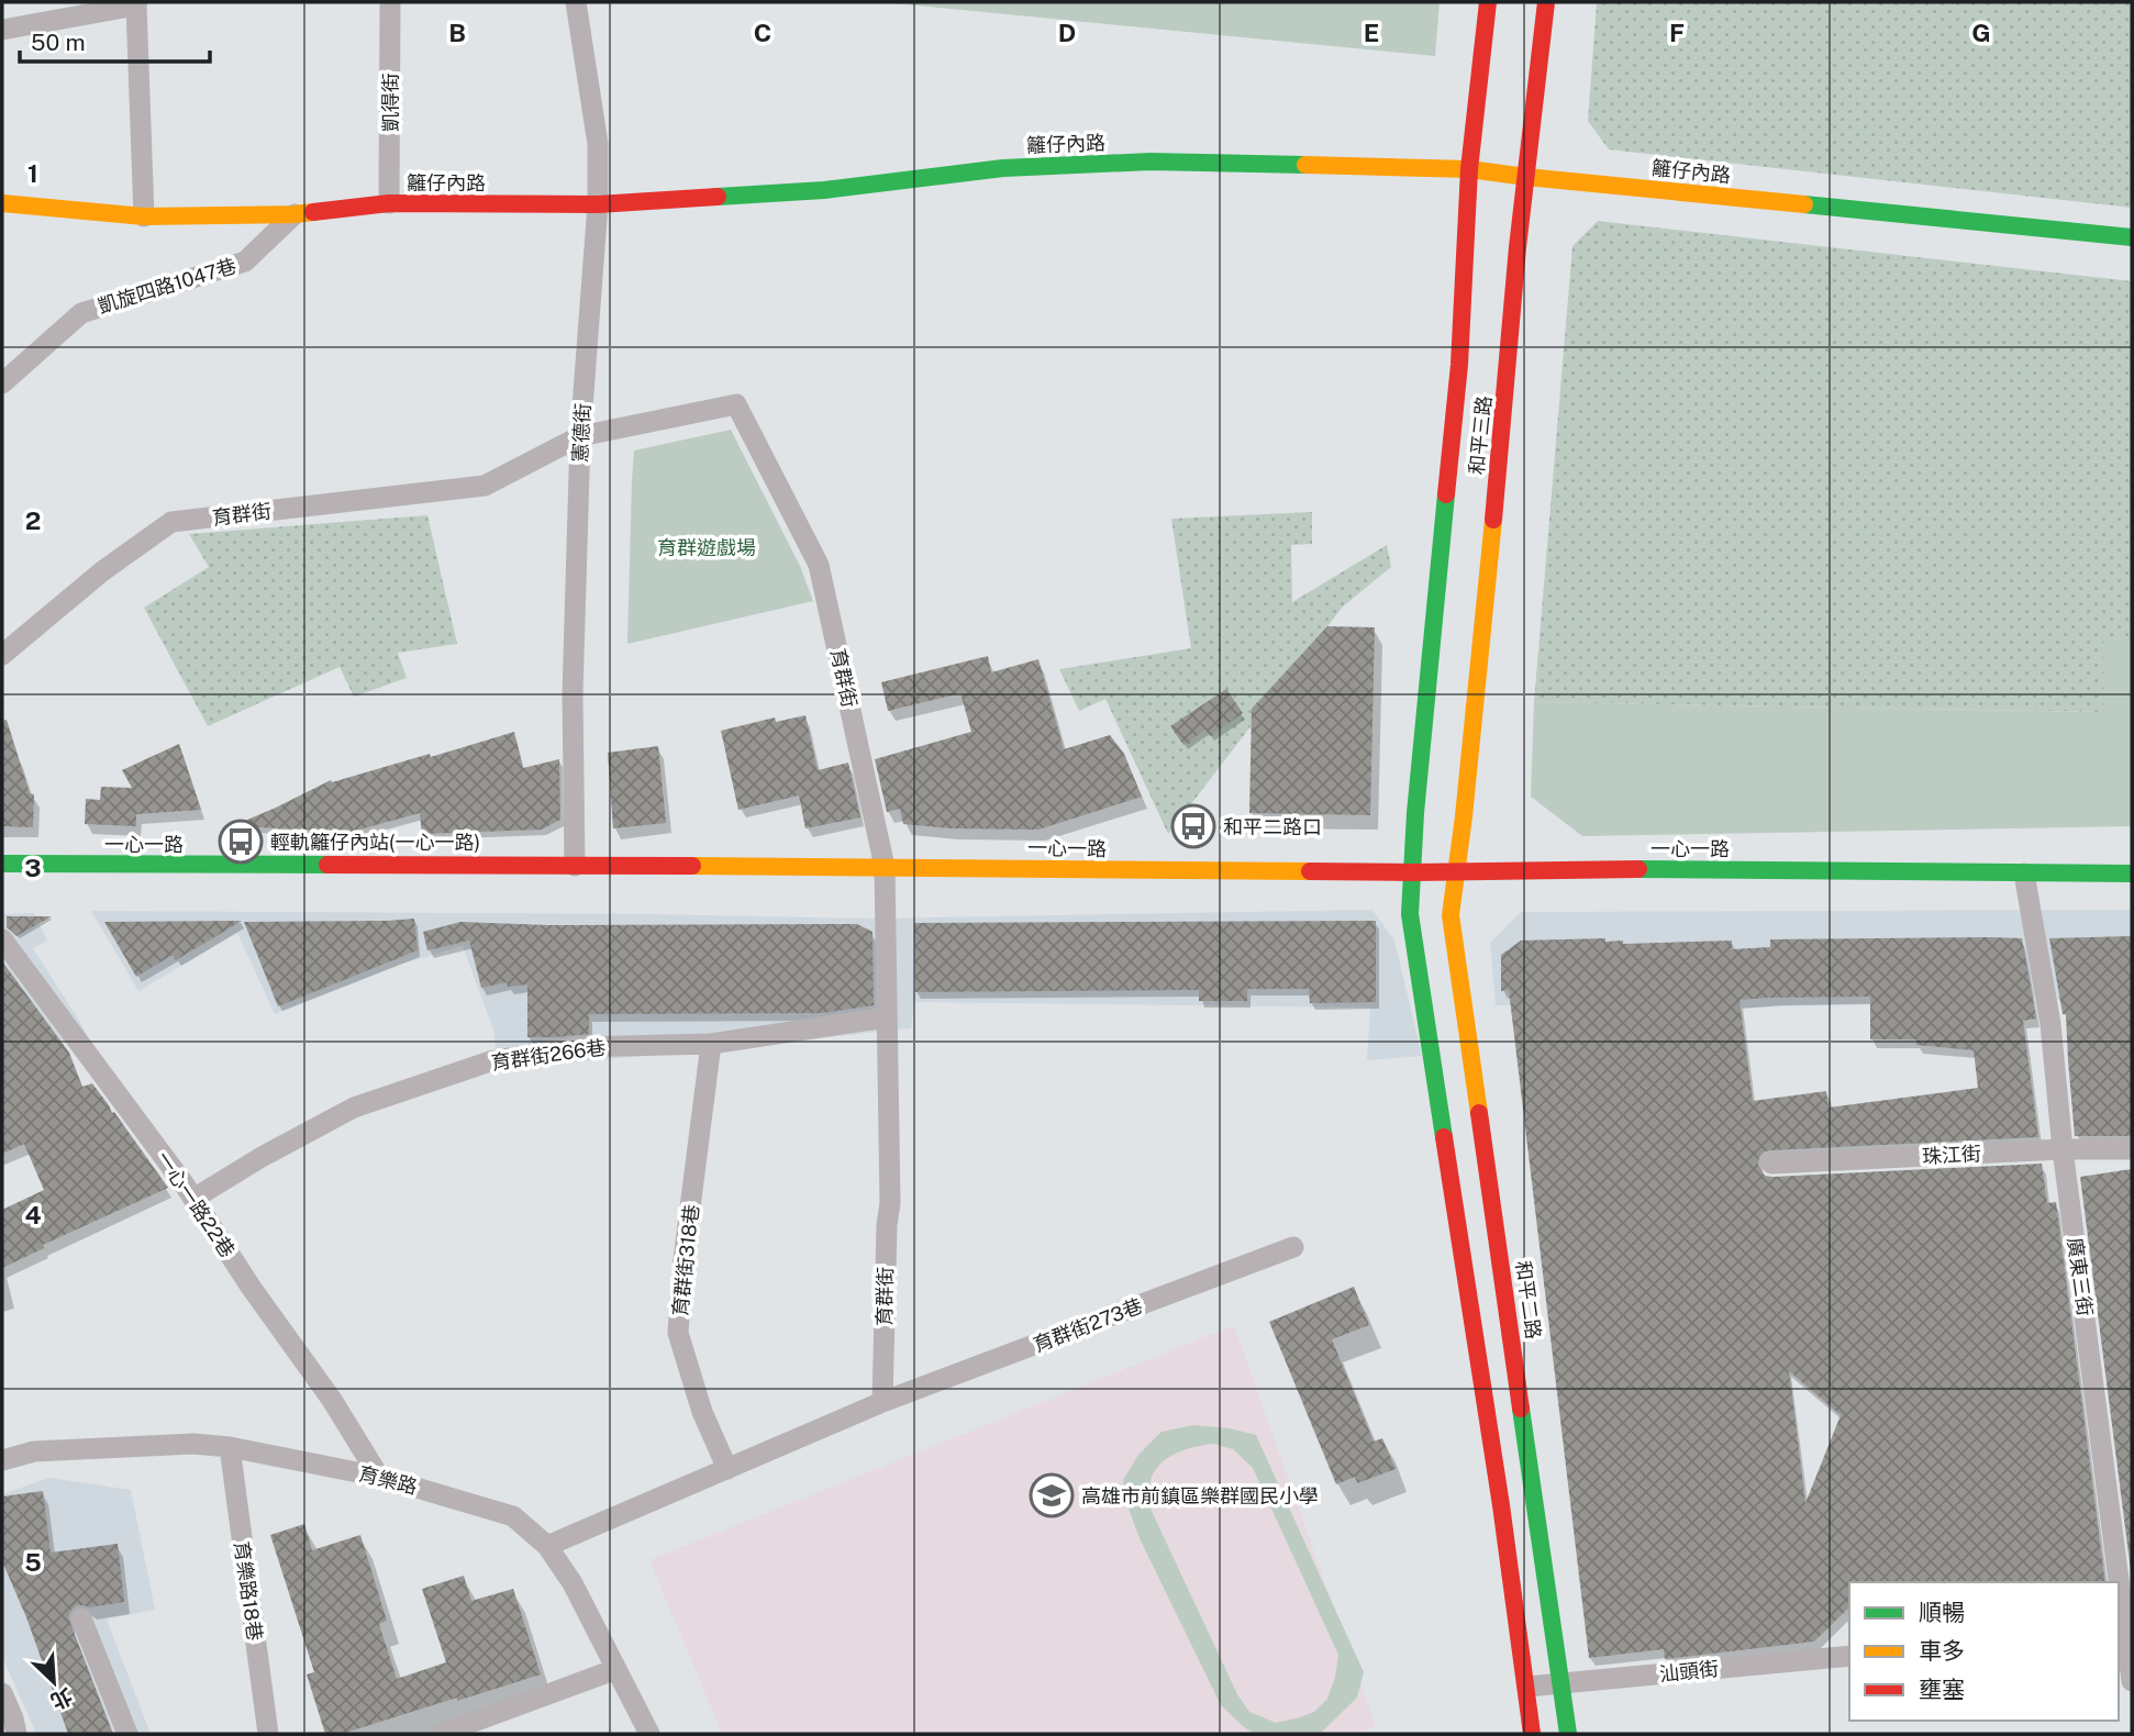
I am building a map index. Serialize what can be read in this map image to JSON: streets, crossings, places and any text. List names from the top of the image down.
{
  "streets": {
    "street": [
      "凱得街",
      "籬仔內路",
      "凱旋四路1047巷",
      "憲德街",
      "和平三路",
      "育群街",
      "一心一路",
      "育群街266巷",
      "珠江街",
      "一心一路22巷",
      "育群街318巷",
      "廣東三街",
      "和平二路",
      "育群街273巷",
      "育樂路",
      "育樂路18巷",
      "汕頭街"
    ]
  },
  "crossings": [
    ["凱得街", "籬仔內路"],
    ["籬仔內路", "凱旋四路1047巷"],
    ["籬仔內路", "憲德街"],
    ["籬仔內路", "和平三路"],
    ["憲德街", "育群街"],
    ["憲德街", "一心一路"],
    ["和平三路", "一心一路"],
    ["和平三路", "和平二路"],
    ["育群街", "一心一路"],
    ["育群街", "育群街266巷"],
    ["育群街", "育群街273巷"],
    ["一心一路", "廣東三街"],
    ["一心一路", "和平二路"],
    ["育群街266巷", "一心一路22巷"],
    ["育群街266巷", "育群街318巷"],
    ["珠江街", "廣東三街"],
    ["一心一路22巷", "育樂路"],
    ["和平二路", "汕頭街"],
    ["育樂路", "育樂路18巷"]
  ],
  "parks": ["育群遊戲場"],
  "places": {
    "bus stop": ["和平二路口", "輕軌籬仔內站(一心一路)"],
    "school or university": ["高雄市前鎮區樂群國民小學"]
  },
  "legend": ["順暢", "車多", "壅塞"],
  "scale_bar": "50 m",
  "north": "bottom right",
  "grid": {
    "columns": [
      "B",
      "C",
      "D",
      "E",
      "F",
      "G"
    ],
    "rows": [
      "1",
      "2",
      "3",
      "4",
      "5"
    ]
  }
}
